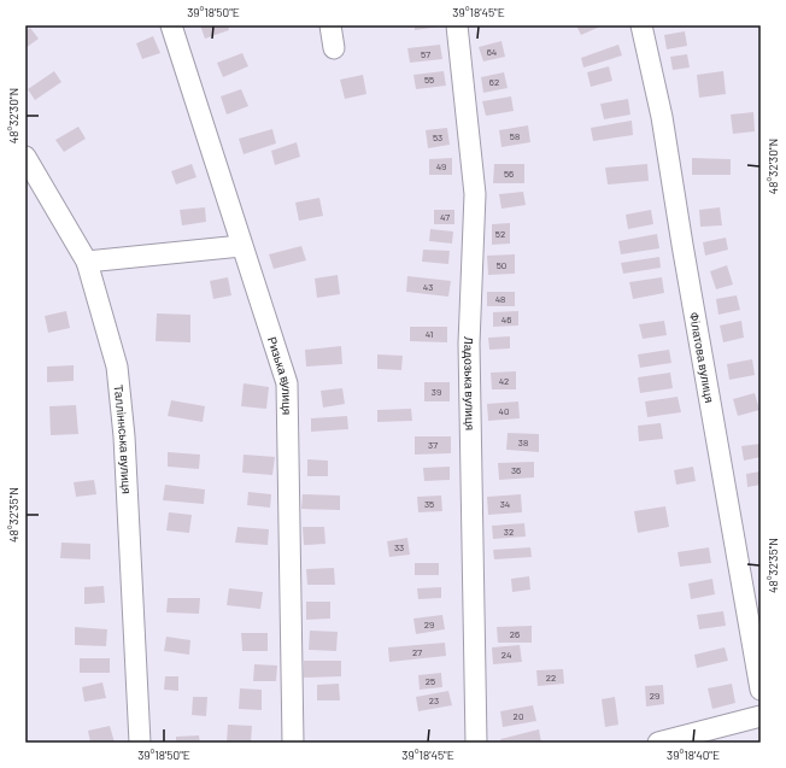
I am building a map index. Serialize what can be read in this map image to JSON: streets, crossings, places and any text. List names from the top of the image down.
{
  "streets": {
    "street": [
      "Філатова вулиця",
      "Ризька вулиця",
      "Ладозька вулиця",
      "Талліннська вулиця"
    ]
  },
  "house_numbers": [
    "64",
    "57",
    "55",
    "62",
    "58",
    "53",
    "49",
    "56",
    "47",
    "52",
    "50",
    "43",
    "48",
    "46",
    "41",
    "42",
    "39",
    "40",
    "38",
    "37",
    "36",
    "35",
    "34",
    "32",
    "33",
    "29",
    "26",
    "27",
    "24",
    "22",
    "25",
    "29",
    "23",
    "20"
  ],
  "coordinates": [
    "39°18'50\"E",
    "39°18'45\"E",
    "48°32'30\"N",
    "48°32'35\"N",
    "39°18'40\"E"
  ]
}
